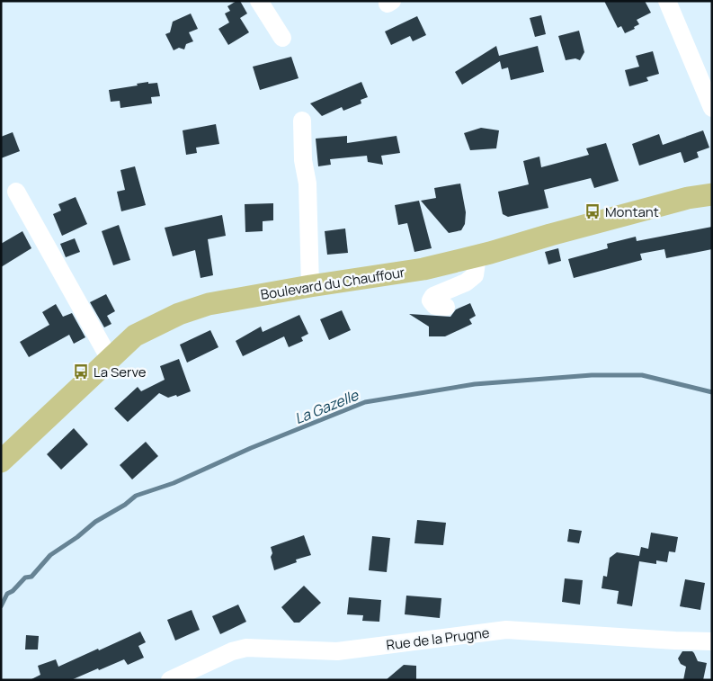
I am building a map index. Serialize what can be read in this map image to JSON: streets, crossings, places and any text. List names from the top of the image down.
{
  "streets": {
    "main road": ["Boulevard du Chauffour"],
    "street": ["Rue de la Prugne"]
  },
  "water": ["La Gazelle"],
  "places": {
    "bus stop": ["Montant", "La Serve"]
  }
}
